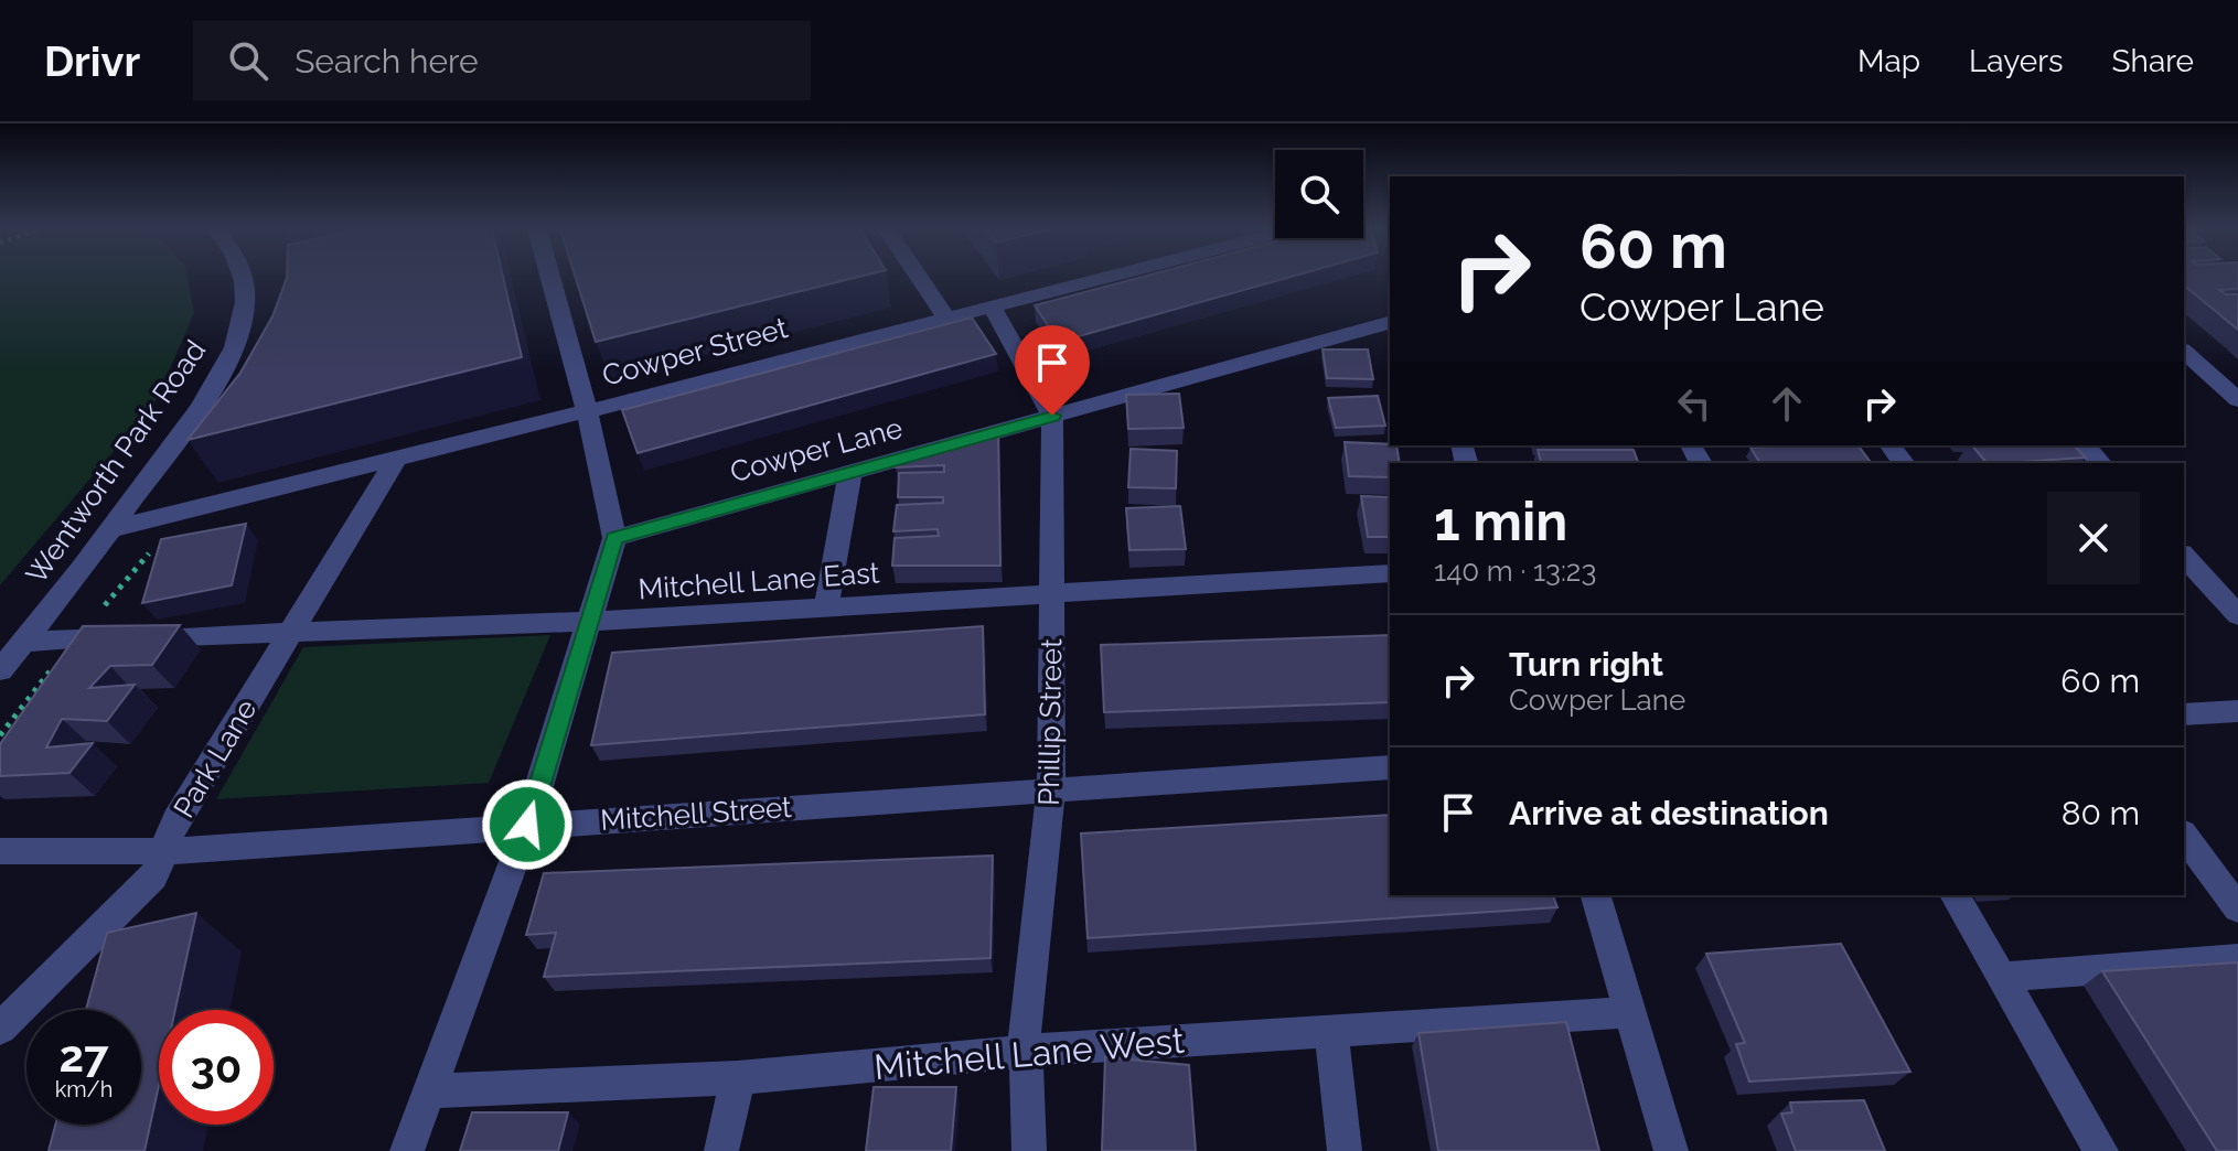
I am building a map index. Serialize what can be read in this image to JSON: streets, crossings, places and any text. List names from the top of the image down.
{
  "streets": {
    "street": [
      "Cowper Street",
      "Cowper Lane",
      "Wentworth Park Road",
      "Mitchell Lane East",
      "Phillip Street",
      "Park Lane",
      "Mitchell Street",
      "Mitchell Lane West"
    ]
  },
  "crossings": [
    ["Cowper Street", "Wentworth Park Road"],
    ["Cowper Street", "Phillip Street"],
    ["Cowper Street", "Park Lane"],
    ["Cowper Lane", "Phillip Street"],
    ["Wentworth Park Road", "Mitchell Lane East"],
    ["Mitchell Lane East", "Phillip Street"],
    ["Mitchell Lane East", "Park Lane"],
    ["Phillip Street", "Mitchell Street"],
    ["Phillip Street", "Mitchell Lane West"],
    ["Park Lane", "Mitchell Street"]
  ],
  "page": {
    "header": "Drivr",
    "search": "Search here",
    "nav": ["Map", "Layers", "Share"],
    "turn": ["60 m", "Cowper Lane"],
    "heading": ["1 min", "140 m · 13:23"],
    "list": [
      {
        "name": "Turn right",
        "note": "Cowper Lane",
        "value": "60 m"
      },
      {
        "name": "Arrive at destination",
        "value": "80 m"
      }
    ],
    "speed": "27 km/h",
    "limit": "30"
  }
}
